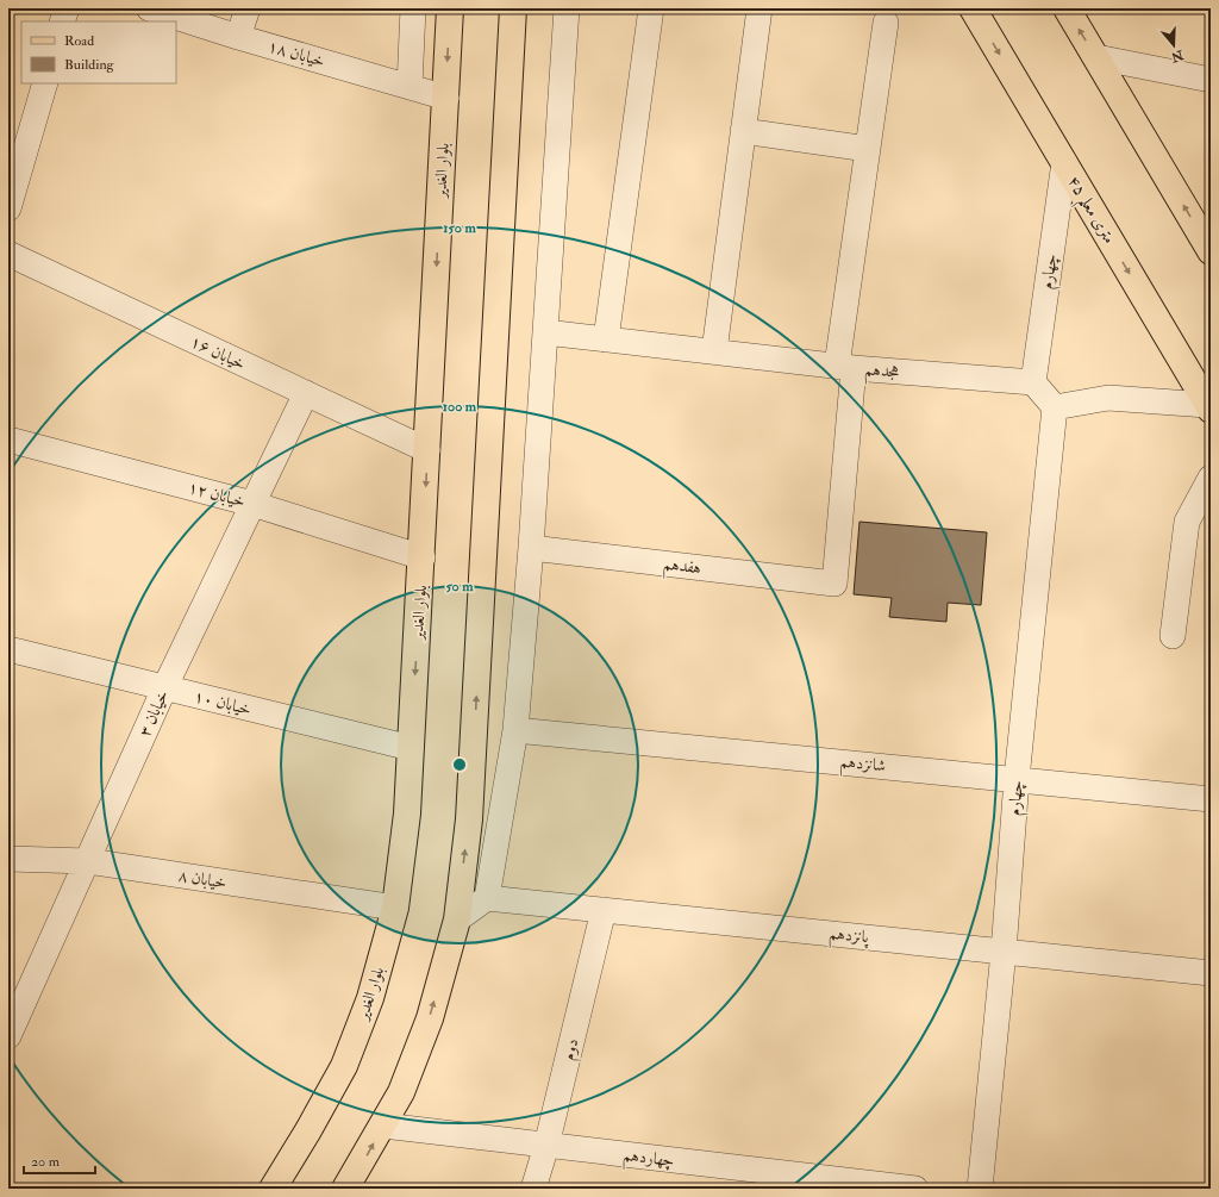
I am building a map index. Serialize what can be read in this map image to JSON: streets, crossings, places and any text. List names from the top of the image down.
{
  "streets": {
    "main road": ["بلوار الغدیر", "۴۵ متری معلم"],
    "street": [
      "خیابان ۱۸",
      "چهارم",
      "خیابان ۱۶",
      "هجدهم",
      "خیابان ۱۲",
      "هفدهم",
      "خیابان ۱۰",
      "خیابان ۳",
      "شانزدهم",
      "خیابان ۸",
      "پانزدهم",
      "دوم",
      "چهاردهم"
    ]
  },
  "crossings": [
    ["خیابان ۱۸", "بلوار الغدیر"],
    ["بلوار الغدیر", "خیابان ۱۶"],
    ["بلوار الغدیر", "خیابان ۱۲"],
    ["بلوار الغدیر", "خیابان ۱۰"],
    ["بلوار الغدیر", "خیابان ۸"],
    ["۴۵ متری معلم", "چهارم"],
    ["چهارم", "هجدهم"],
    ["چهارم", "شانزدهم"],
    ["چهارم", "پانزدهم"],
    ["خیابان ۱۶", "خیابان ۳"],
    ["هجدهم", "هفدهم"],
    ["خیابان ۱۲", "خیابان ۳"],
    ["خیابان ۱۰", "خیابان ۳"],
    ["خیابان ۳", "خیابان ۸"],
    ["پانزدهم", "دوم"],
    ["دوم", "چهاردهم"]
  ],
  "legend": ["Road", "Building"],
  "scale_bar": "20 m",
  "north": "bottom",
  "rings": ["150 m", "100 m", "50 m"]
}
